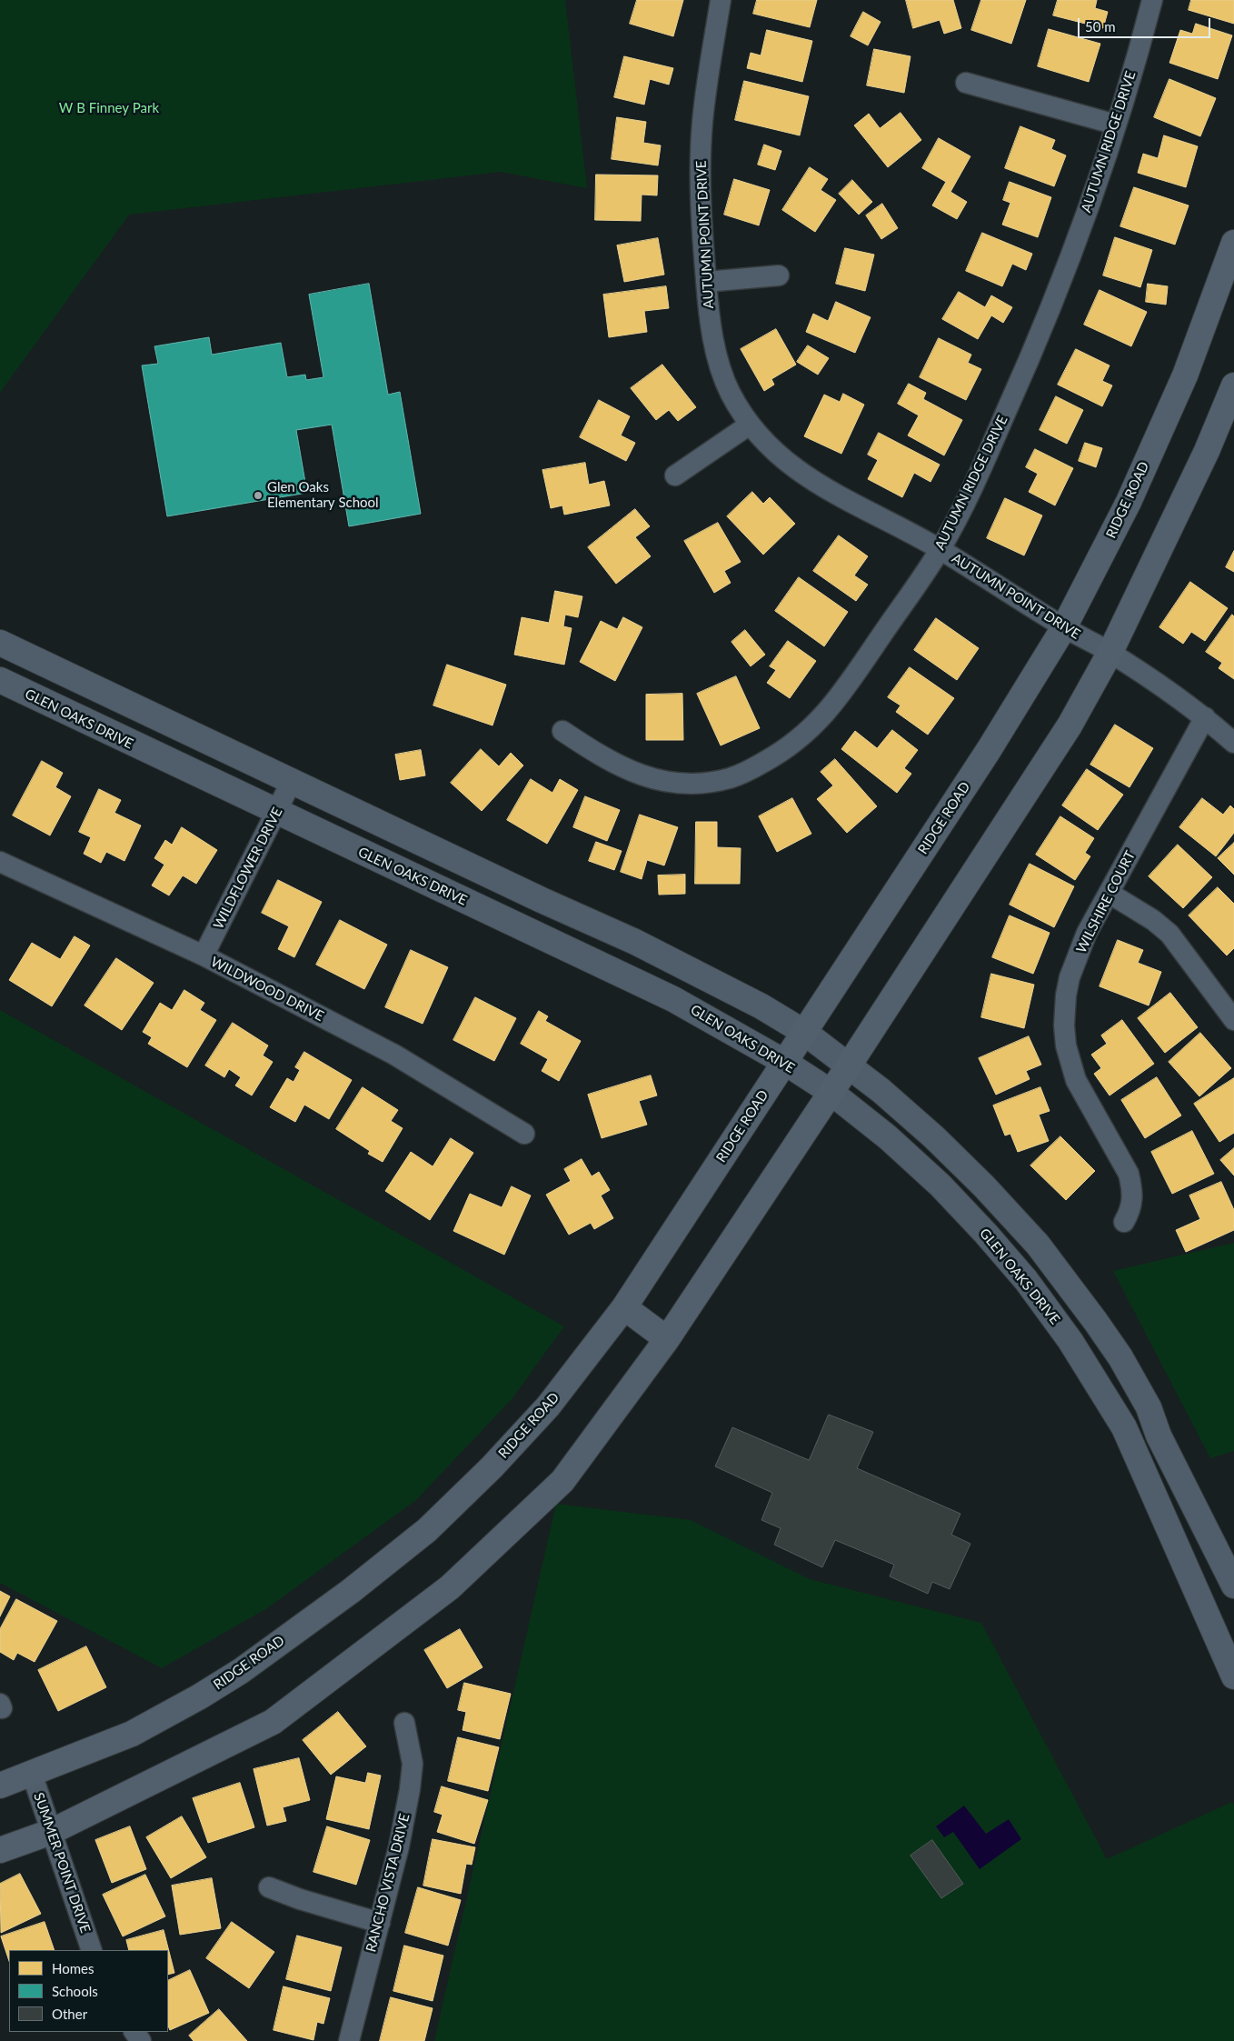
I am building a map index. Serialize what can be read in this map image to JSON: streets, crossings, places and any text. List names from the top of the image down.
{
  "streets": {
    "main road": ["RIDGE ROAD"],
    "street": [
      "AUTUMN RIDGE DRIVE",
      "AUTUMN POINT DRIVE",
      "GLEN OAKS DRIVE",
      "WILDFLOWER DRIVE",
      "WILSHIRE COURT",
      "WILDWOOD DRIVE",
      "SUMMER POINT DRIVE",
      "RANCHO VISTA DRIVE"
    ]
  },
  "crossings": [
    ["AUTUMN RIDGE DRIVE", "AUTUMN POINT DRIVE"],
    ["AUTUMN POINT DRIVE", "RIDGE ROAD"],
    ["AUTUMN POINT DRIVE", "WILSHIRE COURT"],
    ["RIDGE ROAD", "GLEN OAKS DRIVE"],
    ["RIDGE ROAD", "SUMMER POINT DRIVE"],
    ["GLEN OAKS DRIVE", "WILDFLOWER DRIVE"],
    ["WILDFLOWER DRIVE", "WILDWOOD DRIVE"]
  ],
  "parks": ["W B Finney Park"],
  "places": ["Glen Oaks Elementary School"],
  "legend": ["Homes", "Schools", "Other"],
  "scale_bar": "50 m"
}
